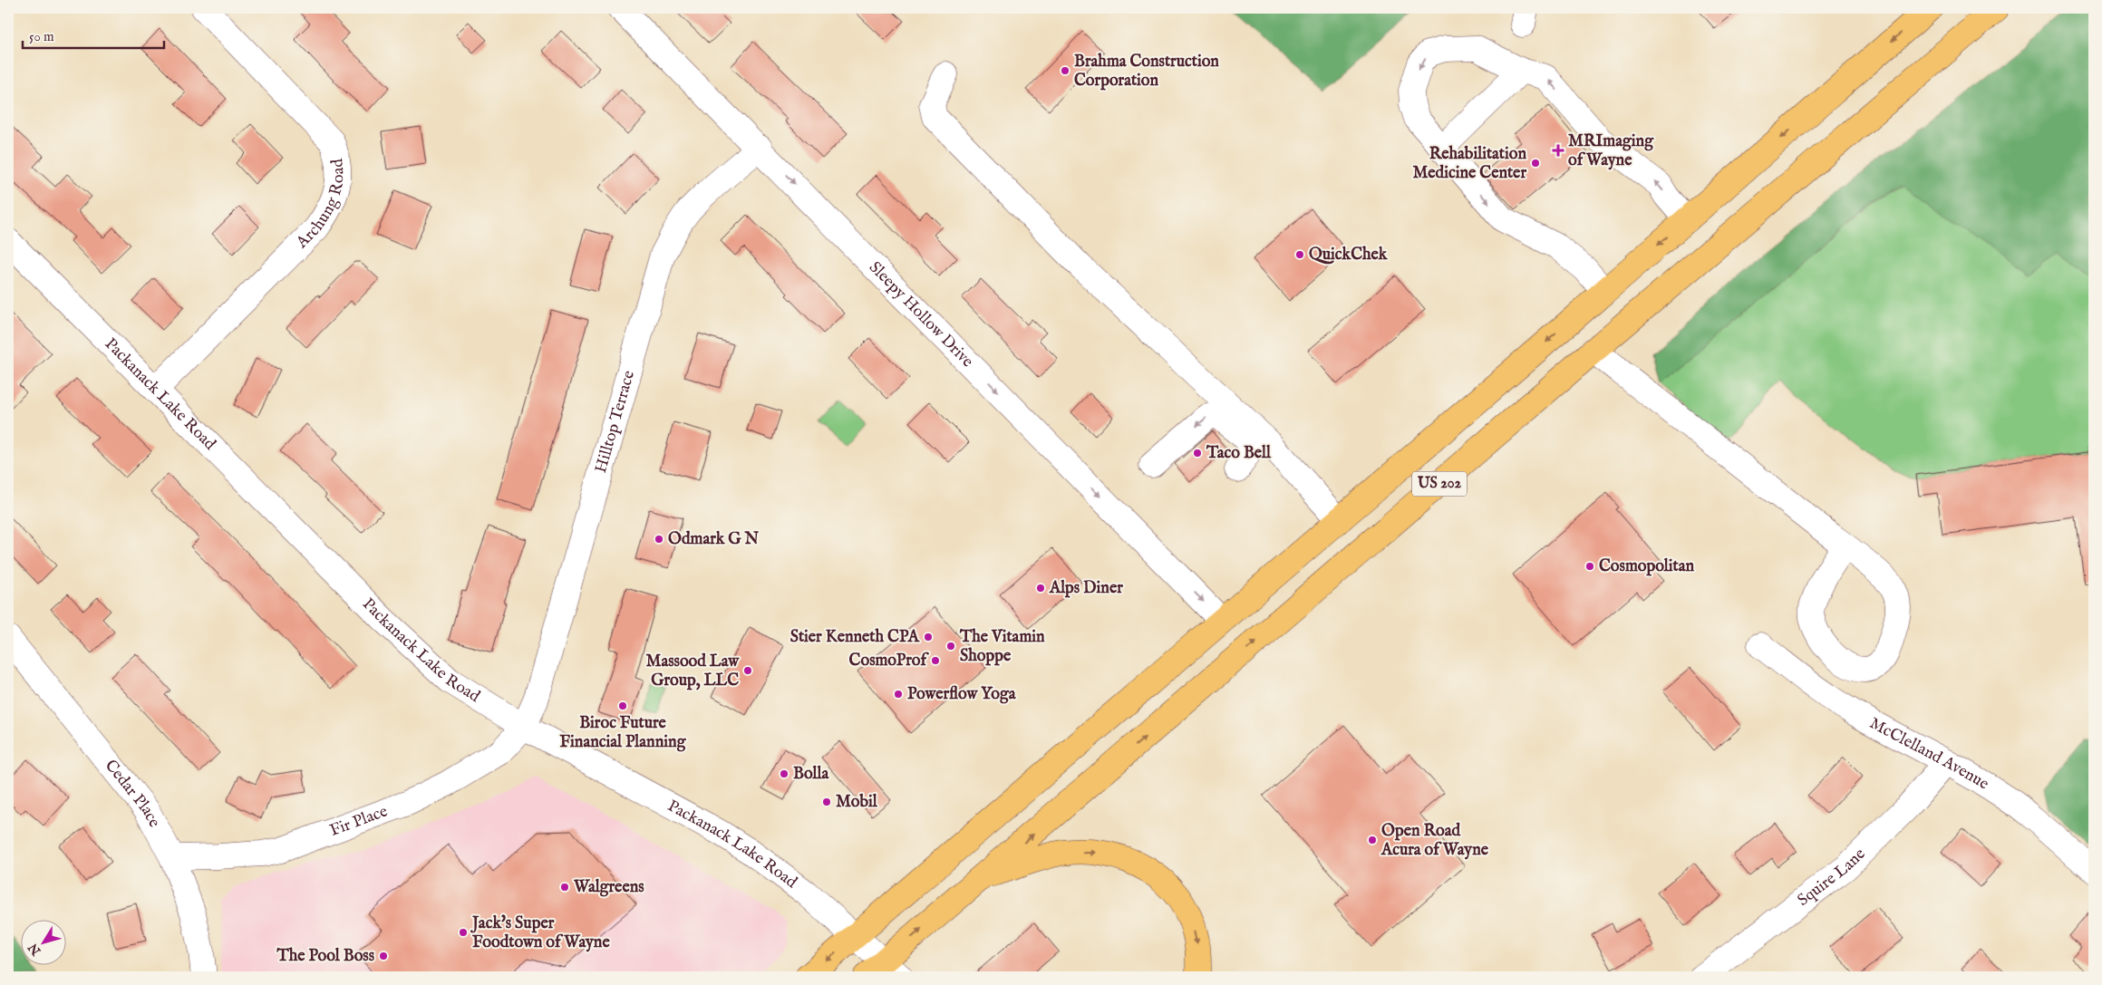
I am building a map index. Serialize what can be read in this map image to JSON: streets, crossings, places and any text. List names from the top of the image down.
{
  "streets": {
    "highway": ["US 202"],
    "street": [
      "Archung Road",
      "Sleepy Hollow Drive",
      "Packanack Lake Road",
      "Hilltop Terrace",
      "McClelland Avenue",
      "Cedar Place",
      "Fir Place",
      "Squire Lane"
    ]
  },
  "crossings": [
    ["Archung Road", "Packanack Lake Road"],
    ["Sleepy Hollow Drive", "Hilltop Terrace"],
    ["Sleepy Hollow Drive", "US 202"],
    ["Packanack Lake Road", "Hilltop Terrace"],
    ["Packanack Lake Road", "US 202"],
    ["Packanack Lake Road", "Fir Place"],
    ["Hilltop Terrace", "Fir Place"],
    ["McClelland Avenue", "Squire Lane"],
    ["Cedar Place", "Fir Place"]
  ],
  "places": {
    "other": [
      "Brahma Construction Corporation",
      "Rehabilitation Medicine Center",
      "QuickChek",
      "Taco Bell",
      "Odmark G N",
      "Cosmopolitan",
      "Alps Diner",
      "Stier Kenneth CPA",
      "The Vitamin Shoppe",
      "CosmoProf",
      "Massood Law Group, LLC",
      "Powerflow Yoga",
      "Biroc Future Financial Planning",
      "Bolla",
      "Mobil",
      "Open Road Acura of Wayne",
      "Walgreens",
      "Jack's Super Foodtown of Wayne",
      "The Pool Boss"
    ],
    "health": ["MRImaging of Wayne"]
  },
  "scale_bar": "50 m",
  "north": "bottom left"
}
